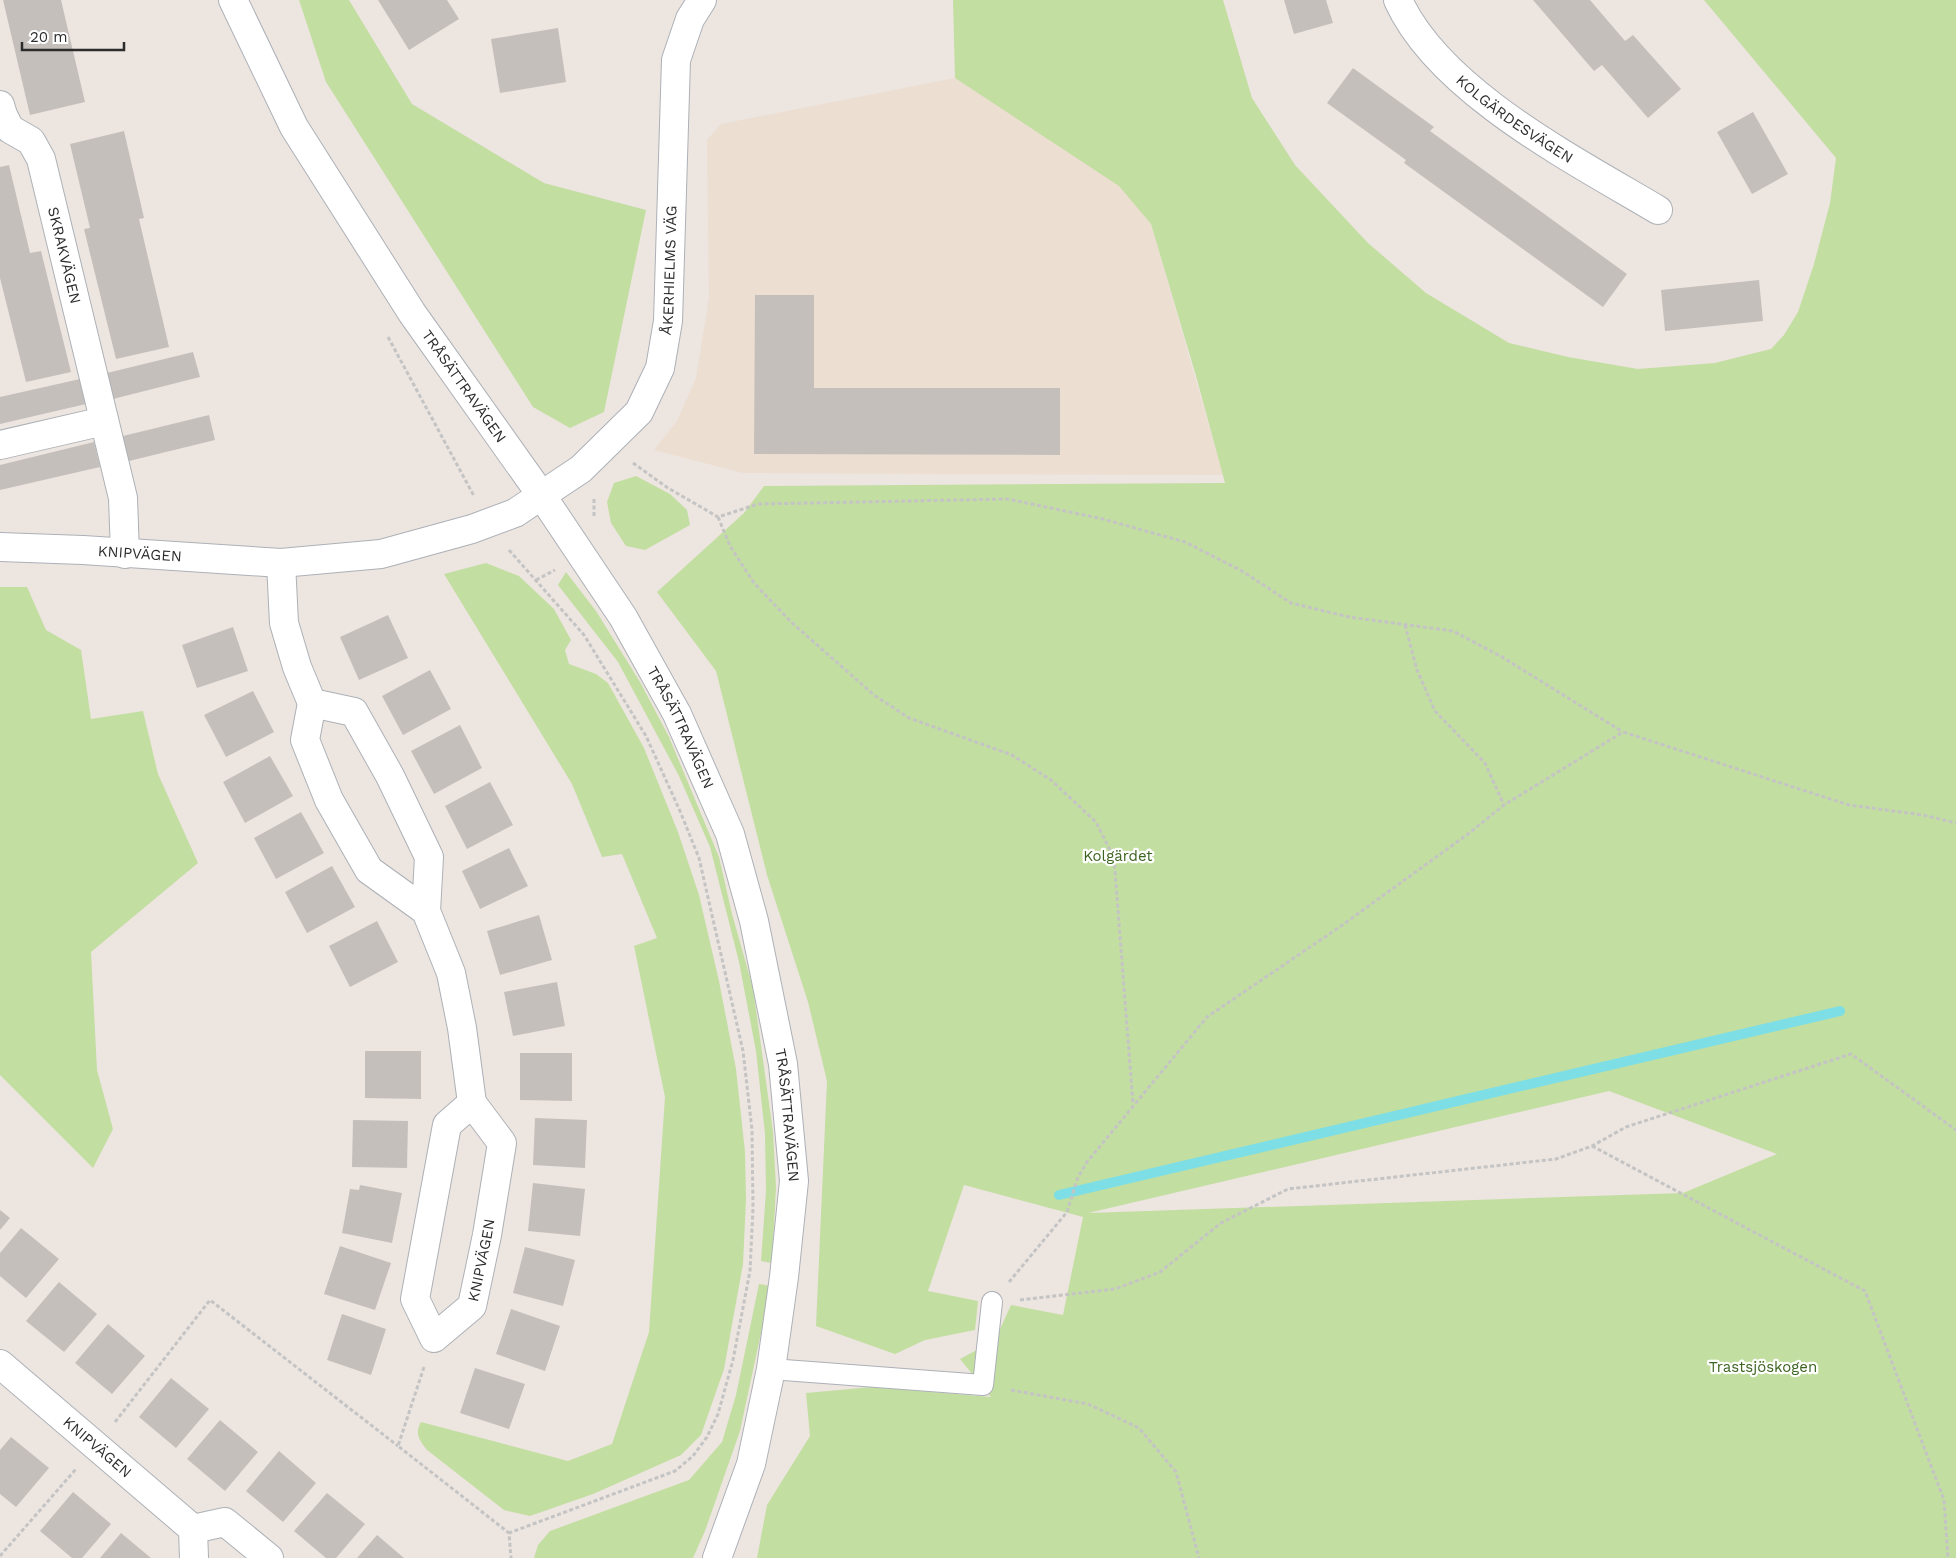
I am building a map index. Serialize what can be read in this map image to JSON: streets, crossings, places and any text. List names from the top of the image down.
{
  "streets": {
    "street": [
      "KOLGÄRDESVÄGEN",
      "SKRAKVÄGEN",
      "ÅKERHIELMS VÄG",
      "TRÅSÄTTRAVÄGEN",
      "KNIPVÄGEN"
    ]
  },
  "crossings": [
    ["SKRAKVÄGEN", "KNIPVÄGEN"],
    ["ÅKERHIELMS VÄG", "TRÅSÄTTRAVÄGEN"],
    ["ÅKERHIELMS VÄG", "KNIPVÄGEN"],
    ["TRÅSÄTTRAVÄGEN", "KNIPVÄGEN"]
  ],
  "parks": ["Kolgärdet", "Trastsjöskogen"],
  "scale_bar": "20 m"
}
